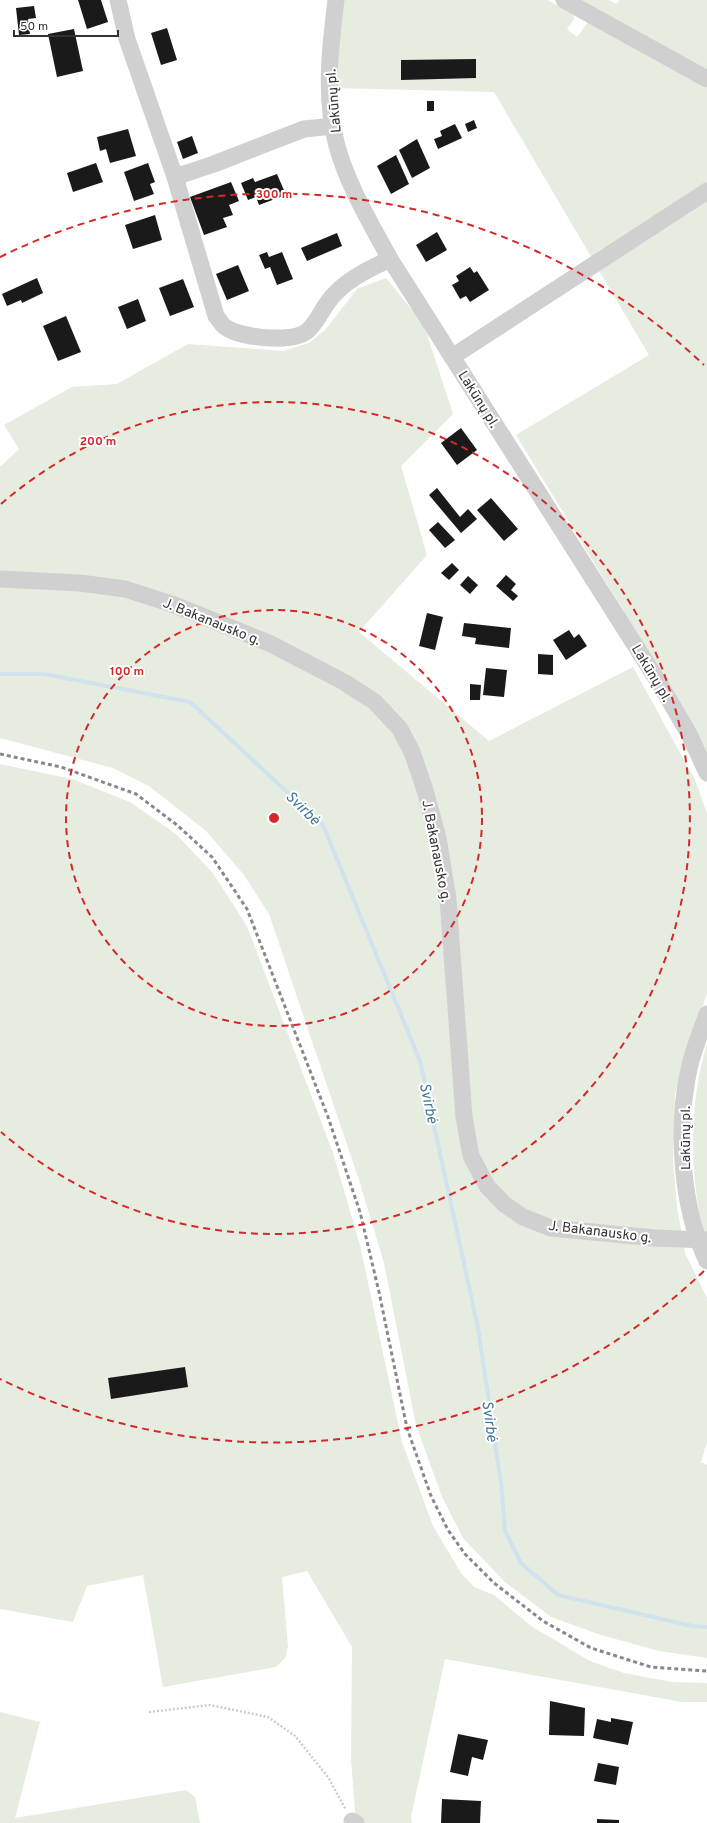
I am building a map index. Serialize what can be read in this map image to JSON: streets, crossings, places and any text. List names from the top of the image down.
{
  "streets": {
    "street": ["Lakūnų pl.", "J. Bakanausko g."]
  },
  "crossings": [
    ["Lakūnų pl.", "J. Bakanausko g."]
  ],
  "water": ["Svirbė"],
  "scale_bar": "50 m",
  "rings": ["300 m", "200 m", "100 m"]
}
